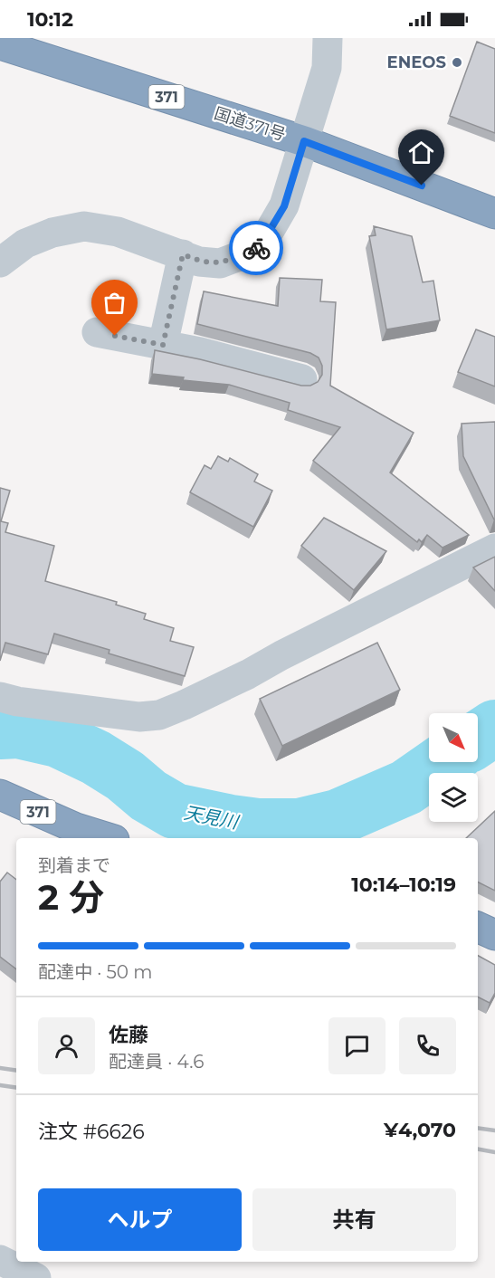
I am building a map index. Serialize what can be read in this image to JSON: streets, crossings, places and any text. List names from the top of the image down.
{
  "streets": {
    "highway": ["371", "国道371号"]
  },
  "water": ["天見川"],
  "places": ["ENEOS"],
  "north": "bottom right",
  "page": {
    "status": "10:12",
    "heading": ["2 分", "到着まで", "10:14–10:19"],
    "panel": [
      "佐藤",
      "配達員 · 4.6",
      "注文 #6626",
      "¥4,070"
    ],
    "bar": "配達中 · 50 m",
    "buttons": ["ヘルプ", "共有"]
  }
}
